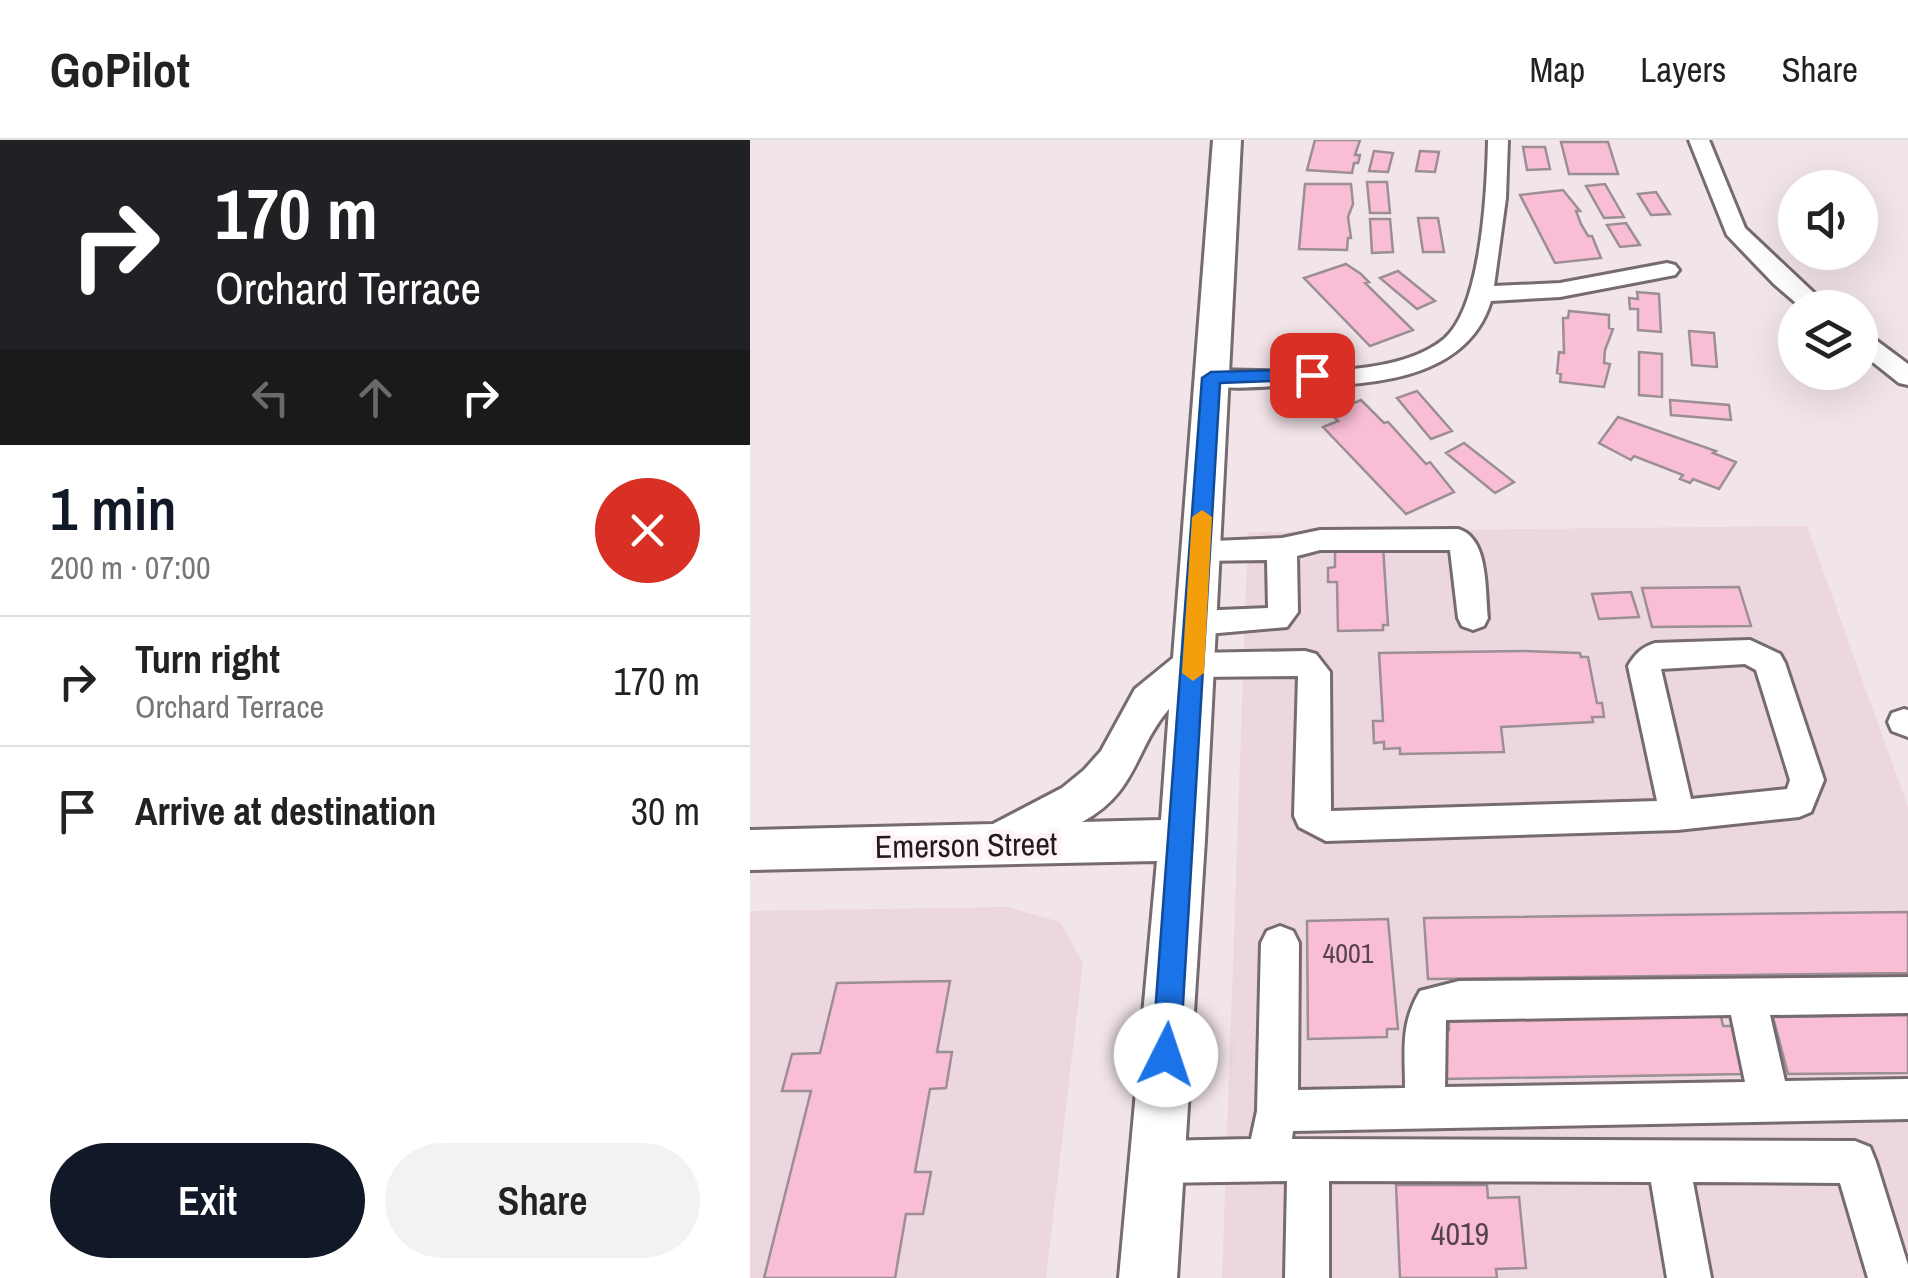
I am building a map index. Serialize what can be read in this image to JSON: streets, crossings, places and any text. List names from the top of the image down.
{
  "streets": {
    "main road": ["Emerson Street"]
  },
  "house_numbers": ["4001", "4019"],
  "page": {
    "header": "GoPilot",
    "nav": ["Map", "Layers", "Share"],
    "turn": ["170 m", "Orchard Terrace"],
    "heading": ["1 min", "200 m · 07:00"],
    "list": [
      {
        "name": "Turn right",
        "note": "Orchard Terrace",
        "value": "170 m"
      },
      {
        "name": "Arrive at destination",
        "value": "30 m"
      }
    ],
    "buttons": ["Exit", "Share"]
  }
}
